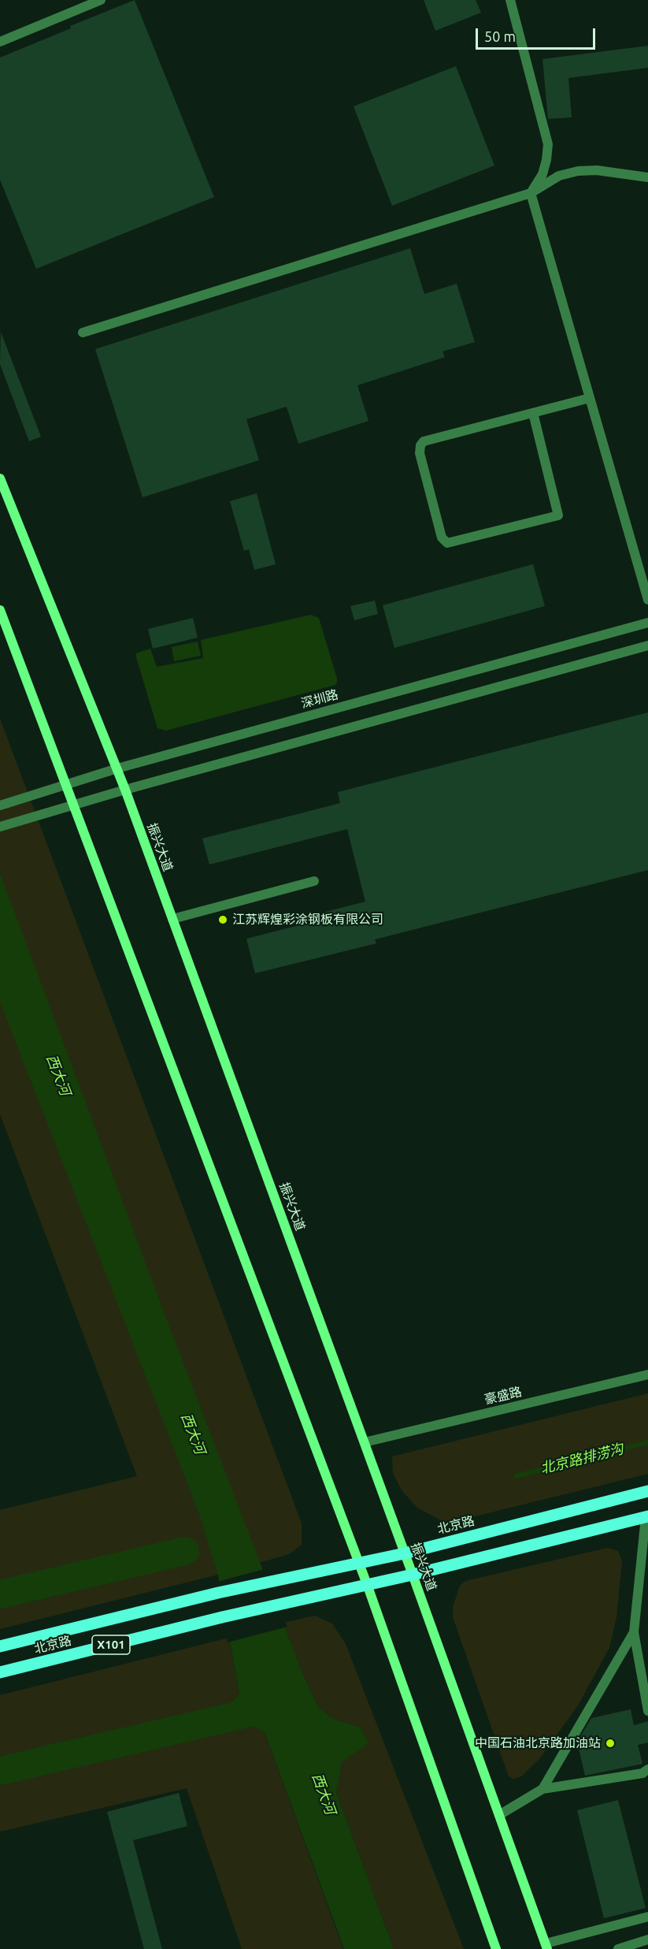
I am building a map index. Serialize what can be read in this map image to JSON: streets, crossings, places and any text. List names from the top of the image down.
{
  "streets": {
    "main road": ["振兴大道", "北京路", "X101"],
    "street": ["深圳路", "豪盛路"]
  },
  "crossings": [
    ["深圳路", "振兴大道"],
    ["振兴大道", "豪盛路"],
    ["振兴大道", "北京路"]
  ],
  "water": ["西大河", "北京路排涝沟"],
  "places": ["江苏辉煌彩涂钢板有限公司", "中国石油北京路加油站"],
  "scale_bar": "50 m"
}
